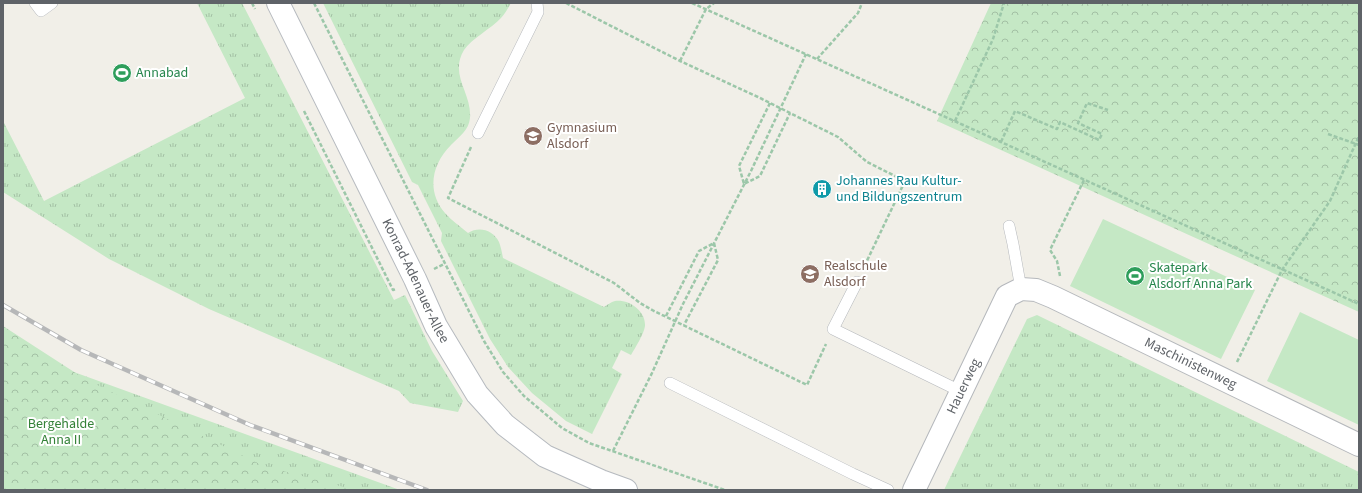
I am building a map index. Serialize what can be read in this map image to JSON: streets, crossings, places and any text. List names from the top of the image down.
{
  "streets": {
    "street": ["Konrad-Adenauer-Allee", "Maschinistenweg", "Hauerweg"]
  },
  "crossings": [
    ["Maschinistenweg", "Hauerweg"]
  ],
  "parks": ["Bergehalde Anna II"],
  "places": {
    "sports": ["Annabad", "Skatepark Alsdorf Anna Park"],
    "school or university": ["Gymnasium Alsdorf", "Realschule Alsdorf"],
    "building": ["Johannes Rau Kultur- und Bildungszentrum"]
  }
}
